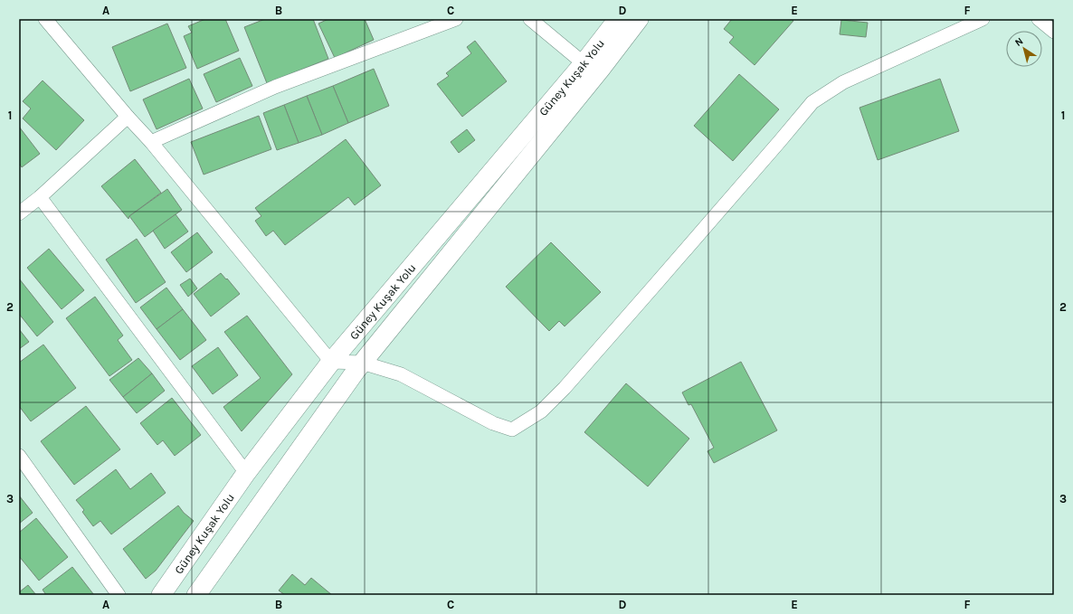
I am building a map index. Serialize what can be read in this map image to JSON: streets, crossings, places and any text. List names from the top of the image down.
{
  "streets": {
    "main road": ["Güney Kuşak Yolu"]
  },
  "north": "top left",
  "grid": {
    "columns": [
      "A",
      "B",
      "C",
      "D",
      "E",
      "F"
    ],
    "rows": ["1", "2", "3"]
  }
}
